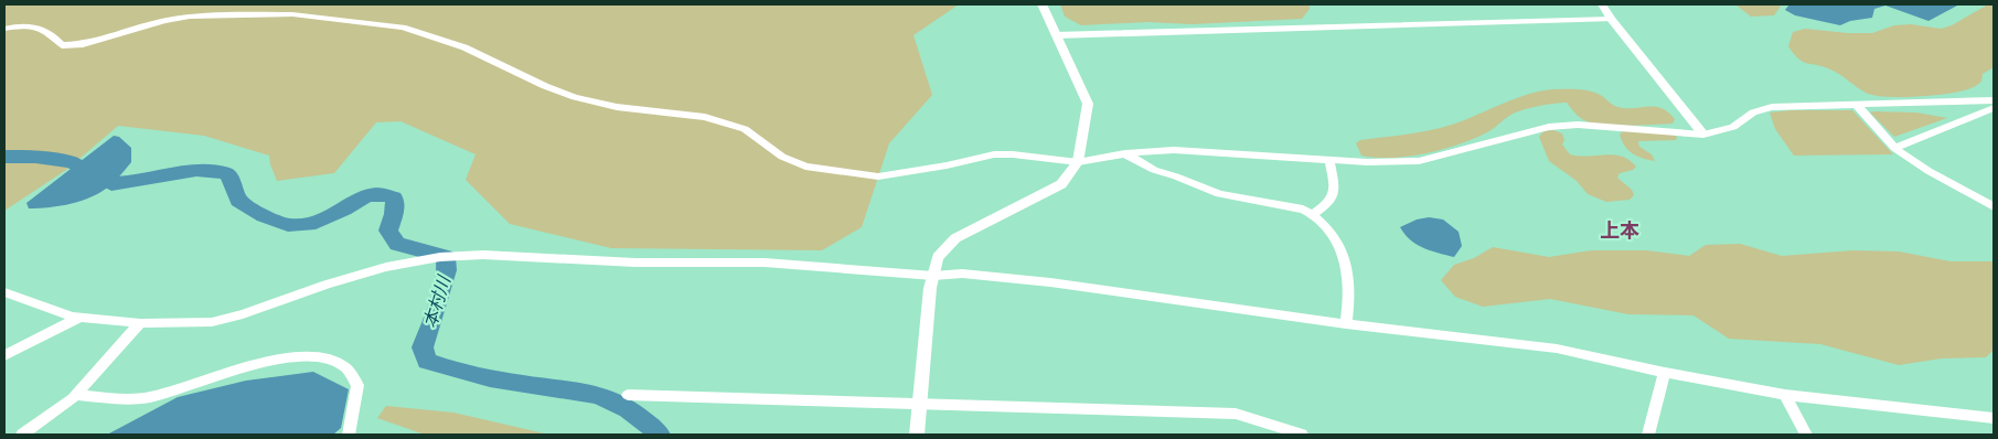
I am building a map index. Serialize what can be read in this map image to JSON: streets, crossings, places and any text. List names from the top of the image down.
{
  "districts": ["上本"],
  "water": ["本村川"]
}
